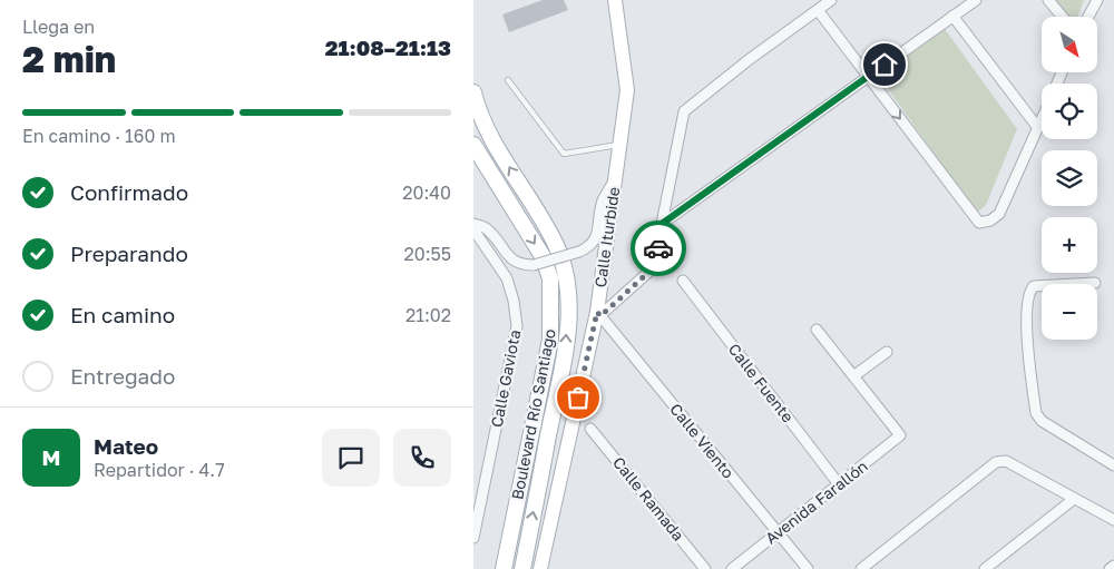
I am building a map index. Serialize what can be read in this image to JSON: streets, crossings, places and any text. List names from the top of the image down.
{
  "streets": {
    "main road": ["Boulevard Río Santiago"],
    "street": [
      "Calle Iturbide",
      "Calle Gaviota",
      "Calle Fuente",
      "Calle Viento",
      "Calle Ramada",
      "Avenida Farallón"
    ]
  },
  "crossings": [
    ["Calle Iturbide", "Calle Viento"],
    ["Calle Fuente", "Avenida Farallón"],
    ["Calle Viento", "Avenida Farallón"]
  ],
  "north": "bottom right",
  "page": {
    "heading": ["2 min", "Llega en", "21:08–21:13"],
    "panel": ["Mateo", "Repartidor · 4.7"],
    "map_buttons": ["+", "−"],
    "bar": "En camino · 160 m",
    "list": [
      ["Confirmado", "20:40"],
      ["Preparando", "20:55"],
      ["En camino", "21:02"],
      "Entregado"
    ],
    "round": "M"
  }
}
